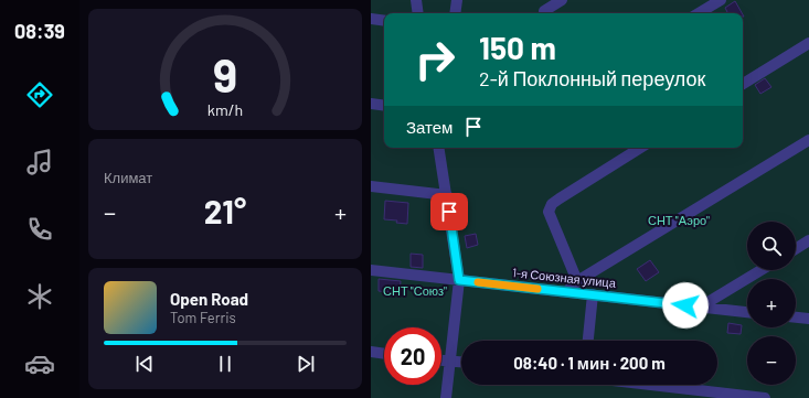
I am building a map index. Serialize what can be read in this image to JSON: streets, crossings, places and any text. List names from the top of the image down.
{
  "streets": {
    "street": ["1-я Союзная улица"]
  },
  "parks": ["СНТ \"Аэро\"", "СНТ \"Союз\""],
  "page": {
    "tabs": "08:39",
    "turn": ["150 m", "2-й Поклонный переулок"],
    "then": "Затем",
    "tile": "Климат",
    "heat": ["−", "21°", "+"],
    "map_buttons": ["+", "−"],
    "song": ["Open Road", "Tom Ferris"],
    "limit": "20",
    "trip": "08:40 · 1 мин · 200 m",
    "gauge": ["9", "km/h"]
  }
}
